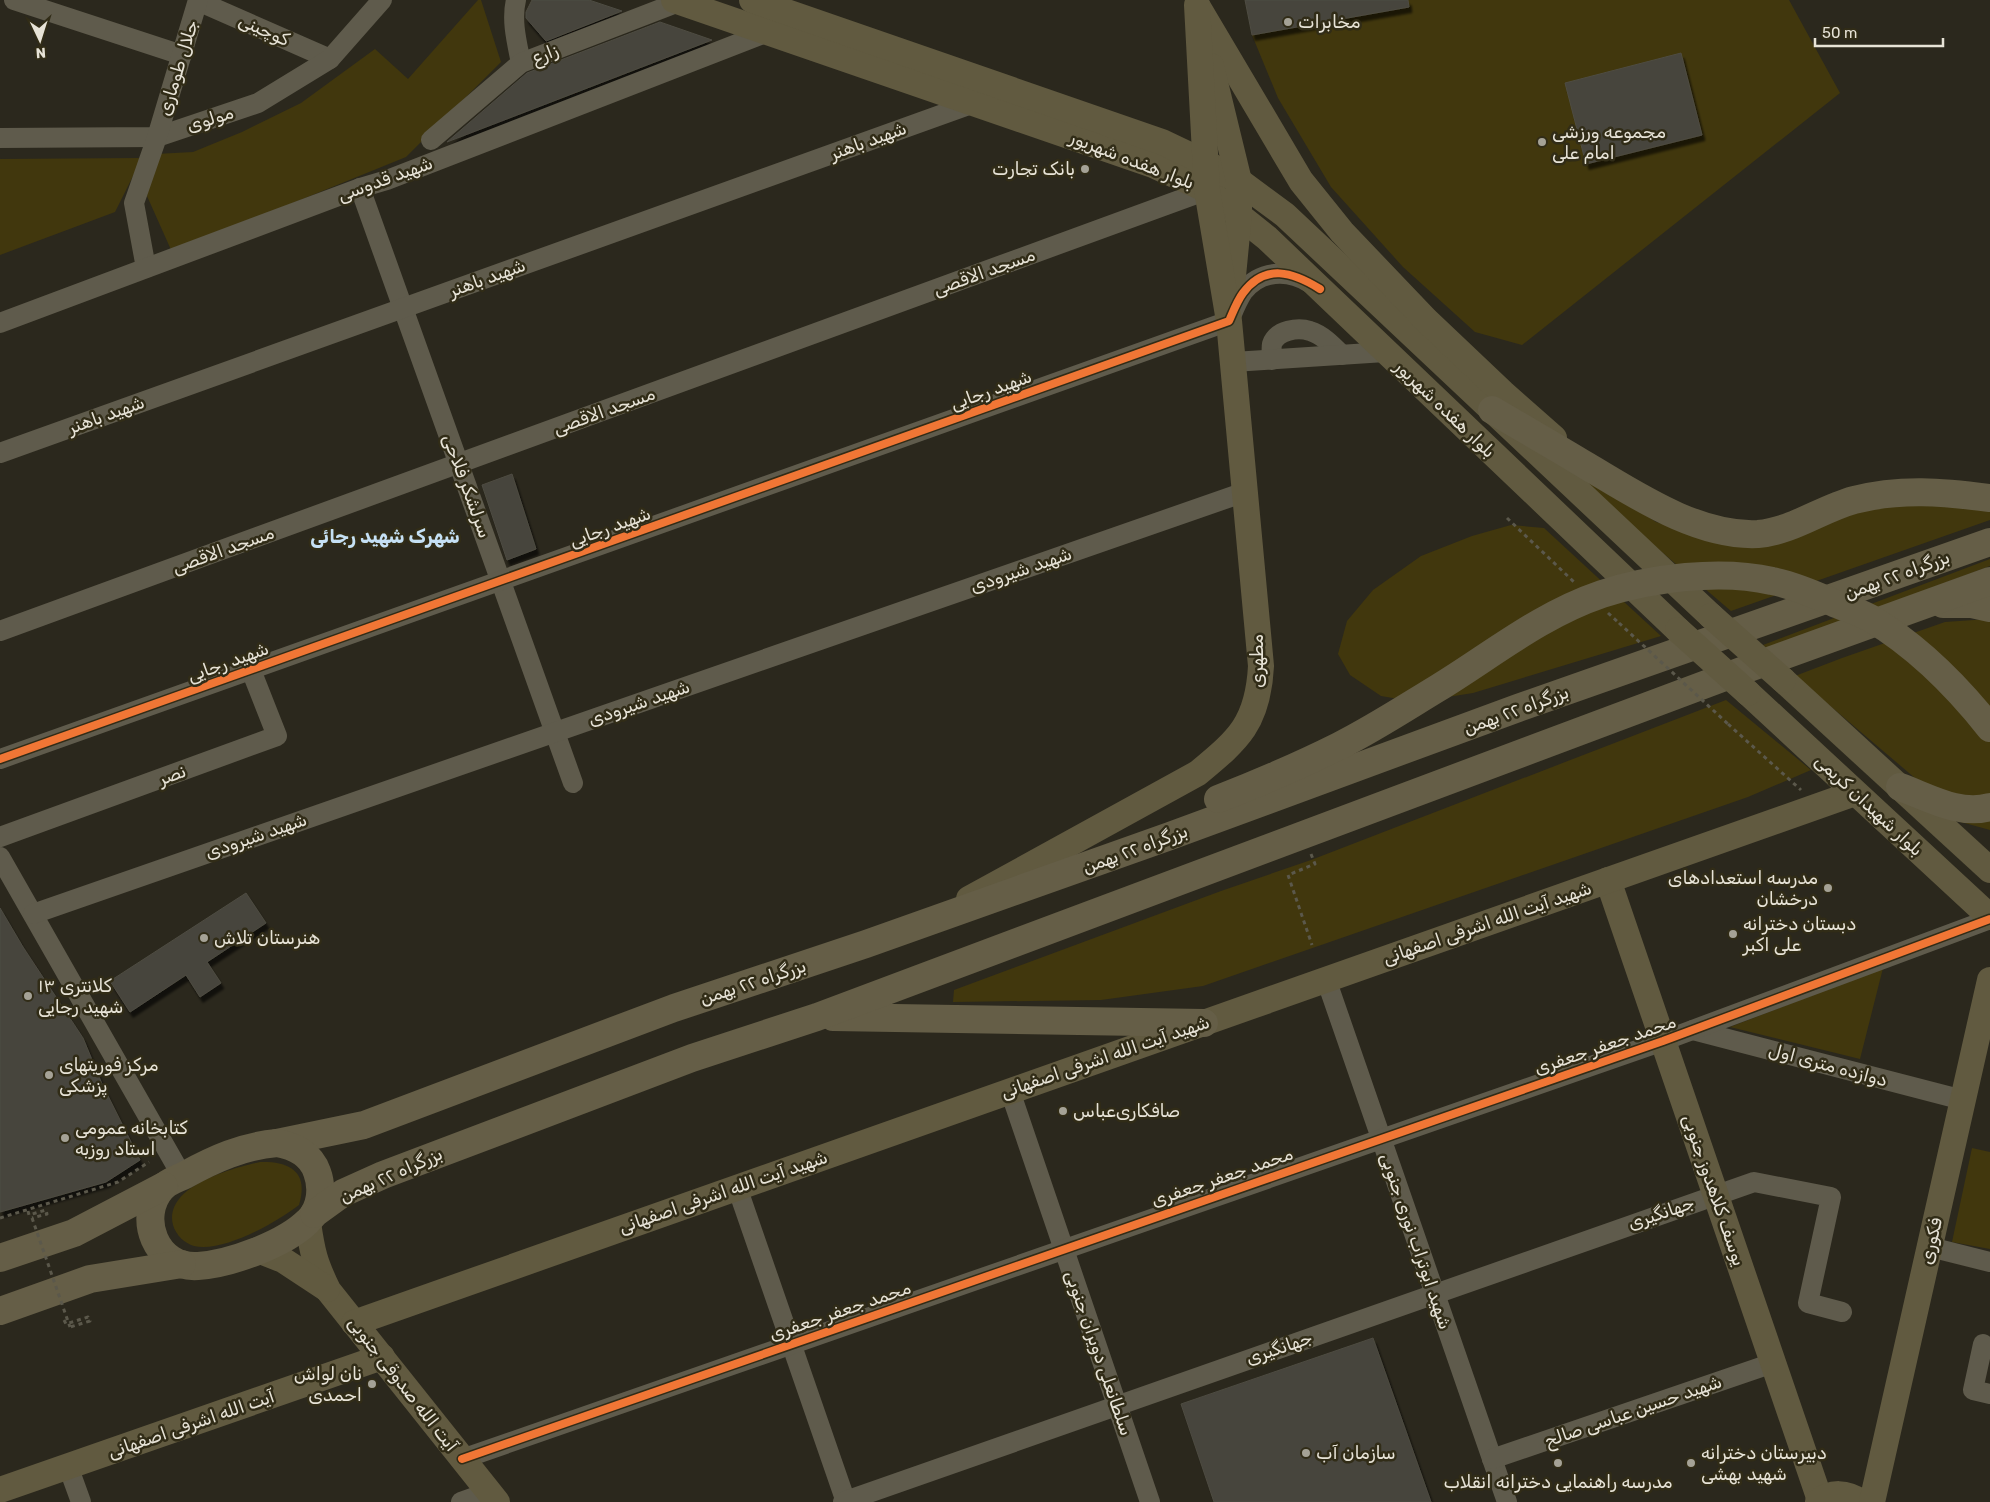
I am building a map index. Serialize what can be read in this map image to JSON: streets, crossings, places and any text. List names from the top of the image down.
{
  "streets": {
    "highway": ["بزرگراه ۲۲ بهمن"],
    "main road": [
      "بلوار هفده شهریور",
      "مطهری",
      "بلوار شهیدان کریمی",
      "شهید آیت الله اشرفی اصفهانی",
      "یوسف کلاهدوز جنوبی",
      "فکوری",
      "آیت الله صدوقی جنوبی",
      "آیت الله اشرفی اصفهانی"
    ],
    "street": [
      "کوچینی",
      "زارع",
      "جلال طوماری",
      "مولوی",
      "شهید باهنر",
      "شهید قدوسی",
      "مسجد الاقصی",
      "شهید رجایی",
      "سرلشکر فلاحی",
      "شهید شیرودی",
      "نصر",
      "محمد جعفر جعفری",
      "دوازده متری اول",
      "جهانگیری",
      "شهید ابوتراب نوری جنوبی",
      "سلطانعلی دویران جنوبی",
      "شهید حسین عباسی صالح"
    ]
  },
  "crossings": [
    ["کوچینی", "جلال طوماری"],
    ["کوچینی", "مولوی"],
    ["زارع", "بلوار هفده شهریور"],
    ["جلال طوماری", "مولوی"],
    ["جلال طوماری", "شهید قدوسی"],
    ["شهید باهنر", "بلوار هفده شهریور"],
    ["شهید باهنر", "سرلشکر فلاحی"],
    ["بلوار هفده شهریور", "شهید قدوسی"],
    ["بلوار هفده شهریور", "مسجد الاقصی"],
    ["بلوار هفده شهریور", "بلوار شهیدان کریمی"],
    ["شهید قدوسی", "سرلشکر فلاحی"],
    ["مسجد الاقصی", "سرلشکر فلاحی"],
    ["شهید رجایی", "سرلشکر فلاحی"],
    ["شهید رجایی", "مطهری"],
    ["شهید رجایی", "نصر"],
    ["سرلشکر فلاحی", "شهید شیرودی"],
    ["شهید شیرودی", "مطهری"],
    ["بلوار شهیدان کریمی", "شهید آیت الله اشرفی اصفهانی"],
    ["بلوار شهیدان کریمی", "محمد جعفر جعفری"],
    ["شهید آیت الله اشرفی اصفهانی", "یوسف کلاهدوز جنوبی"],
    ["شهید آیت الله اشرفی اصفهانی", "شهید ابوتراب نوری جنوبی"],
    ["شهید آیت الله اشرفی اصفهانی", "سلطانعلی دویران جنوبی"],
    ["شهید آیت الله اشرفی اصفهانی", "آیت الله صدوقی جنوبی"],
    ["محمد جعفر جعفری", "دوازده متری اول"],
    ["محمد جعفر جعفری", "یوسف کلاهدوز جنوبی"],
    ["محمد جعفر جعفری", "شهید ابوتراب نوری جنوبی"],
    ["محمد جعفر جعفری", "سلطانعلی دویران جنوبی"],
    ["محمد جعفر جعفری", "آیت الله صدوقی جنوبی"],
    ["دوازده متری اول", "فکوری"],
    ["یوسف کلاهدوز جنوبی", "جهانگیری"],
    ["یوسف کلاهدوز جنوبی", "شهید حسین عباسی صالح"],
    ["جهانگیری", "شهید ابوتراب نوری جنوبی"],
    ["جهانگیری", "سلطانعلی دویران جنوبی"],
    ["شهید ابوتراب نوری جنوبی", "شهید حسین عباسی صالح"],
    ["آیت الله صدوقی جنوبی", "آیت الله اشرفی اصفهانی"]
  ],
  "districts": ["شهرک شهید رجائی"],
  "places": [
    "مخابرات",
    "مجموعه ورزشی امام علی",
    "بانک تجارت",
    "مدرسه استعدادهای درخشان",
    "دبستان دخترانه علی اکبر",
    "هنرستان تلاش",
    "کلانتری ۱۳ شهید رجایی",
    "مرکز فوریتهای پزشکی",
    "صافکاری‌عباس",
    "کتابخانه عمومی استاد روزبه",
    "نان لواش احمدی",
    "سازمان آب",
    "مدرسه راهنمایی دخترانه انقلاب",
    "دبیرستان دخترانه شهید بهشی"
  ],
  "scale_bar": "50 m",
  "north": "bottom"
}
